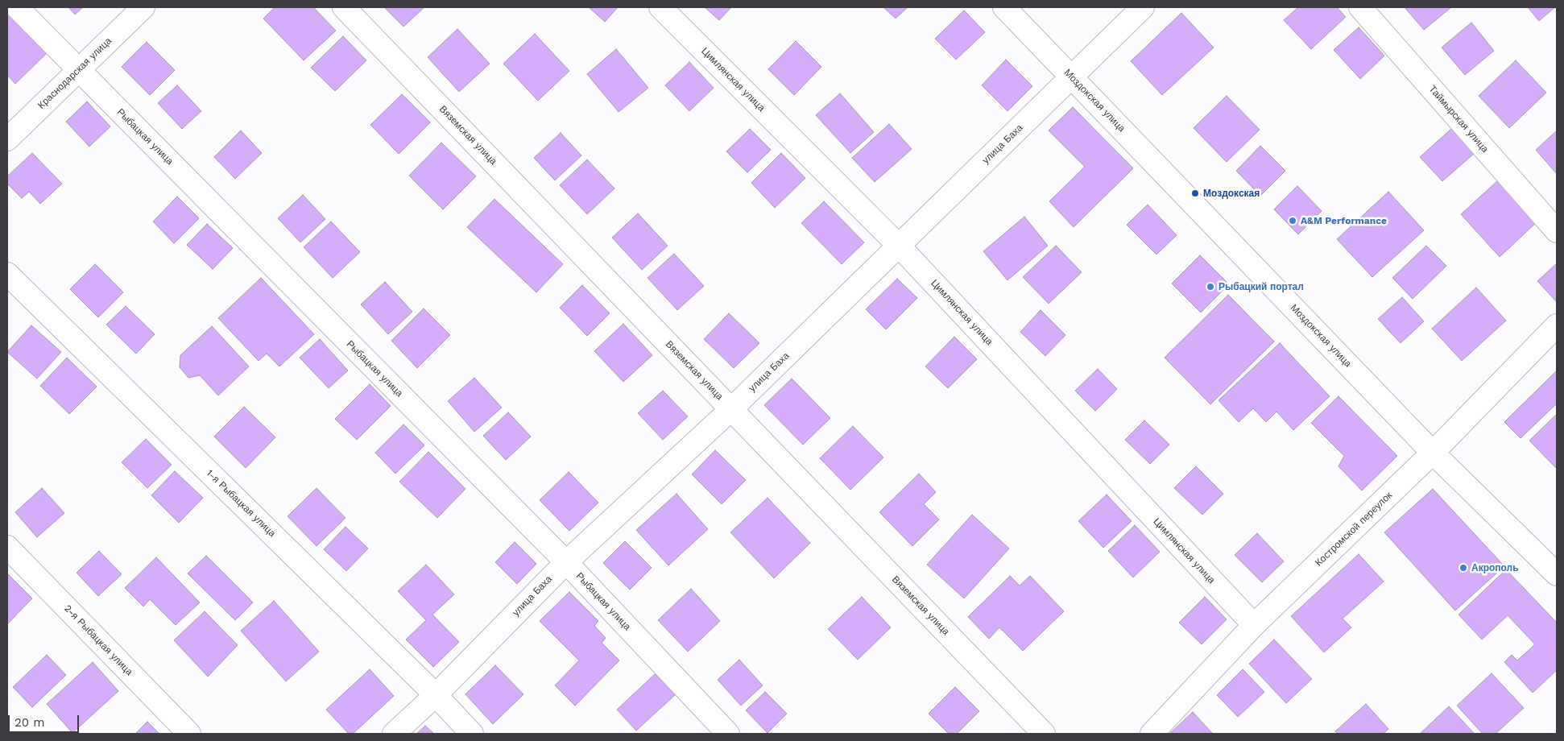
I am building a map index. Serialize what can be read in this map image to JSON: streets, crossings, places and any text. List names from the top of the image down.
{
  "streets": {
    "street": [
      "Краснодарская улица",
      "Цимлянская улица",
      "Моздокская улица",
      "Таймырская улица",
      "Вяземская улица",
      "Рыбацкая улица",
      "улица Баха",
      "1-я Рыбацкая улица",
      "Костромской переулок",
      "2-я Рыбацкая улица"
    ]
  },
  "crossings": [
    ["Краснодарская улица", "Рыбацкая улица"],
    ["Цимлянская улица", "улица Баха"],
    ["Цимлянская улица", "Костромской переулок"],
    ["Моздокская улица", "улица Баха"],
    ["Моздокская улица", "Костромской переулок"],
    ["Вяземская улица", "улица Баха"],
    ["Рыбацкая улица", "улица Баха"],
    ["улица Баха", "1-я Рыбацкая улица"]
  ],
  "places": [
    "Моздокская",
    "A&M Performance",
    "Рыбацкий портал",
    "Акрополь"
  ],
  "scale_bar": "20 m"
}
